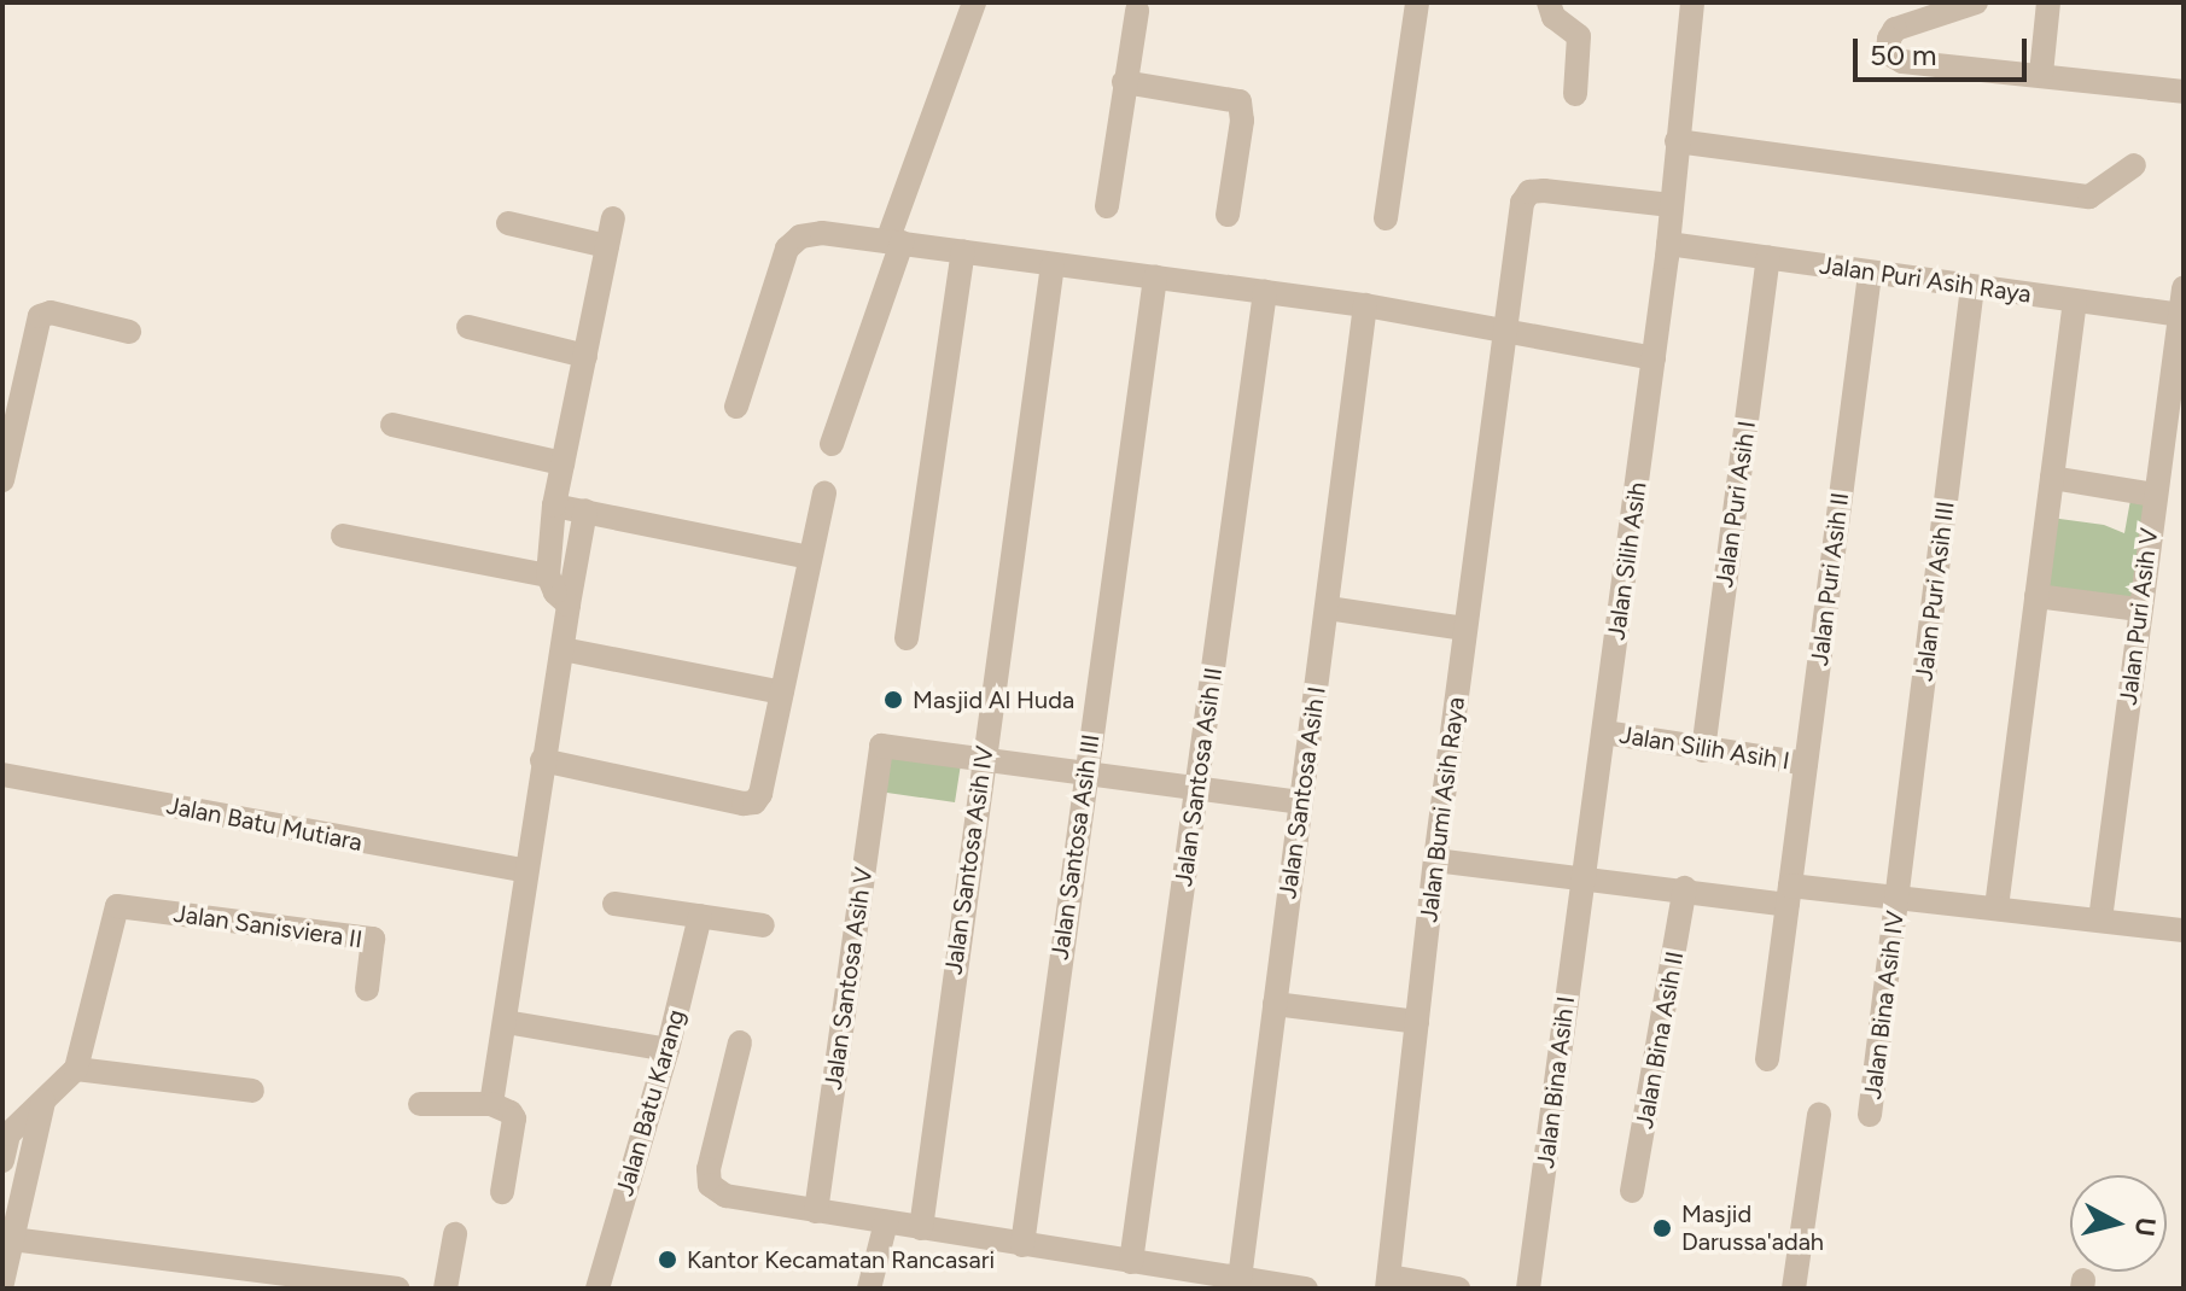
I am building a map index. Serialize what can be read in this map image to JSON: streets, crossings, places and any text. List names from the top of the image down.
{
  "streets": {
    "street": [
      "Jalan Puri Asih Raya",
      "Jalan Puri Asih I",
      "Jalan Silih Asih",
      "Jalan Puri Asih II",
      "Jalan Puri Asih III",
      "Jalan Puri Asih V",
      "Jalan Silih Asih I",
      "Jalan Santosa Asih II",
      "Jalan Santosa Asih I",
      "Jalan Bumi Asih Raya",
      "Jalan Batu Mutiara",
      "Jalan Santosa Asih III",
      "Jalan Santosa Asih IV",
      "Jalan Sanisviera II",
      "Jalan Santosa Asih V",
      "Jalan Bina Asih IV",
      "Jalan Bina Asih II",
      "Jalan Bina Asih I",
      "Jalan Batu Karang"
    ]
  },
  "crossings": [
    ["Jalan Puri Asih Raya", "Jalan Puri Asih I"],
    ["Jalan Puri Asih Raya", "Jalan Silih Asih"],
    ["Jalan Puri Asih Raya", "Jalan Puri Asih II"],
    ["Jalan Puri Asih Raya", "Jalan Puri Asih III"],
    ["Jalan Puri Asih Raya", "Jalan Puri Asih V"],
    ["Jalan Puri Asih I", "Jalan Silih Asih I"],
    ["Jalan Silih Asih", "Jalan Silih Asih I"],
    ["Jalan Silih Asih", "Jalan Bumi Asih Raya"],
    ["Jalan Silih Asih", "Jalan Bina Asih I"],
    ["Jalan Puri Asih II", "Jalan Silih Asih I"],
    ["Jalan Puri Asih III", "Jalan Bina Asih IV"],
    ["Jalan Santosa Asih IV", "Jalan Santosa Asih V"]
  ],
  "places": ["Masjid Al Huda", "Masjid Darussa'adah", "Kantor Kecamatan Rancasari"],
  "scale_bar": "50 m",
  "north": "right"
}
